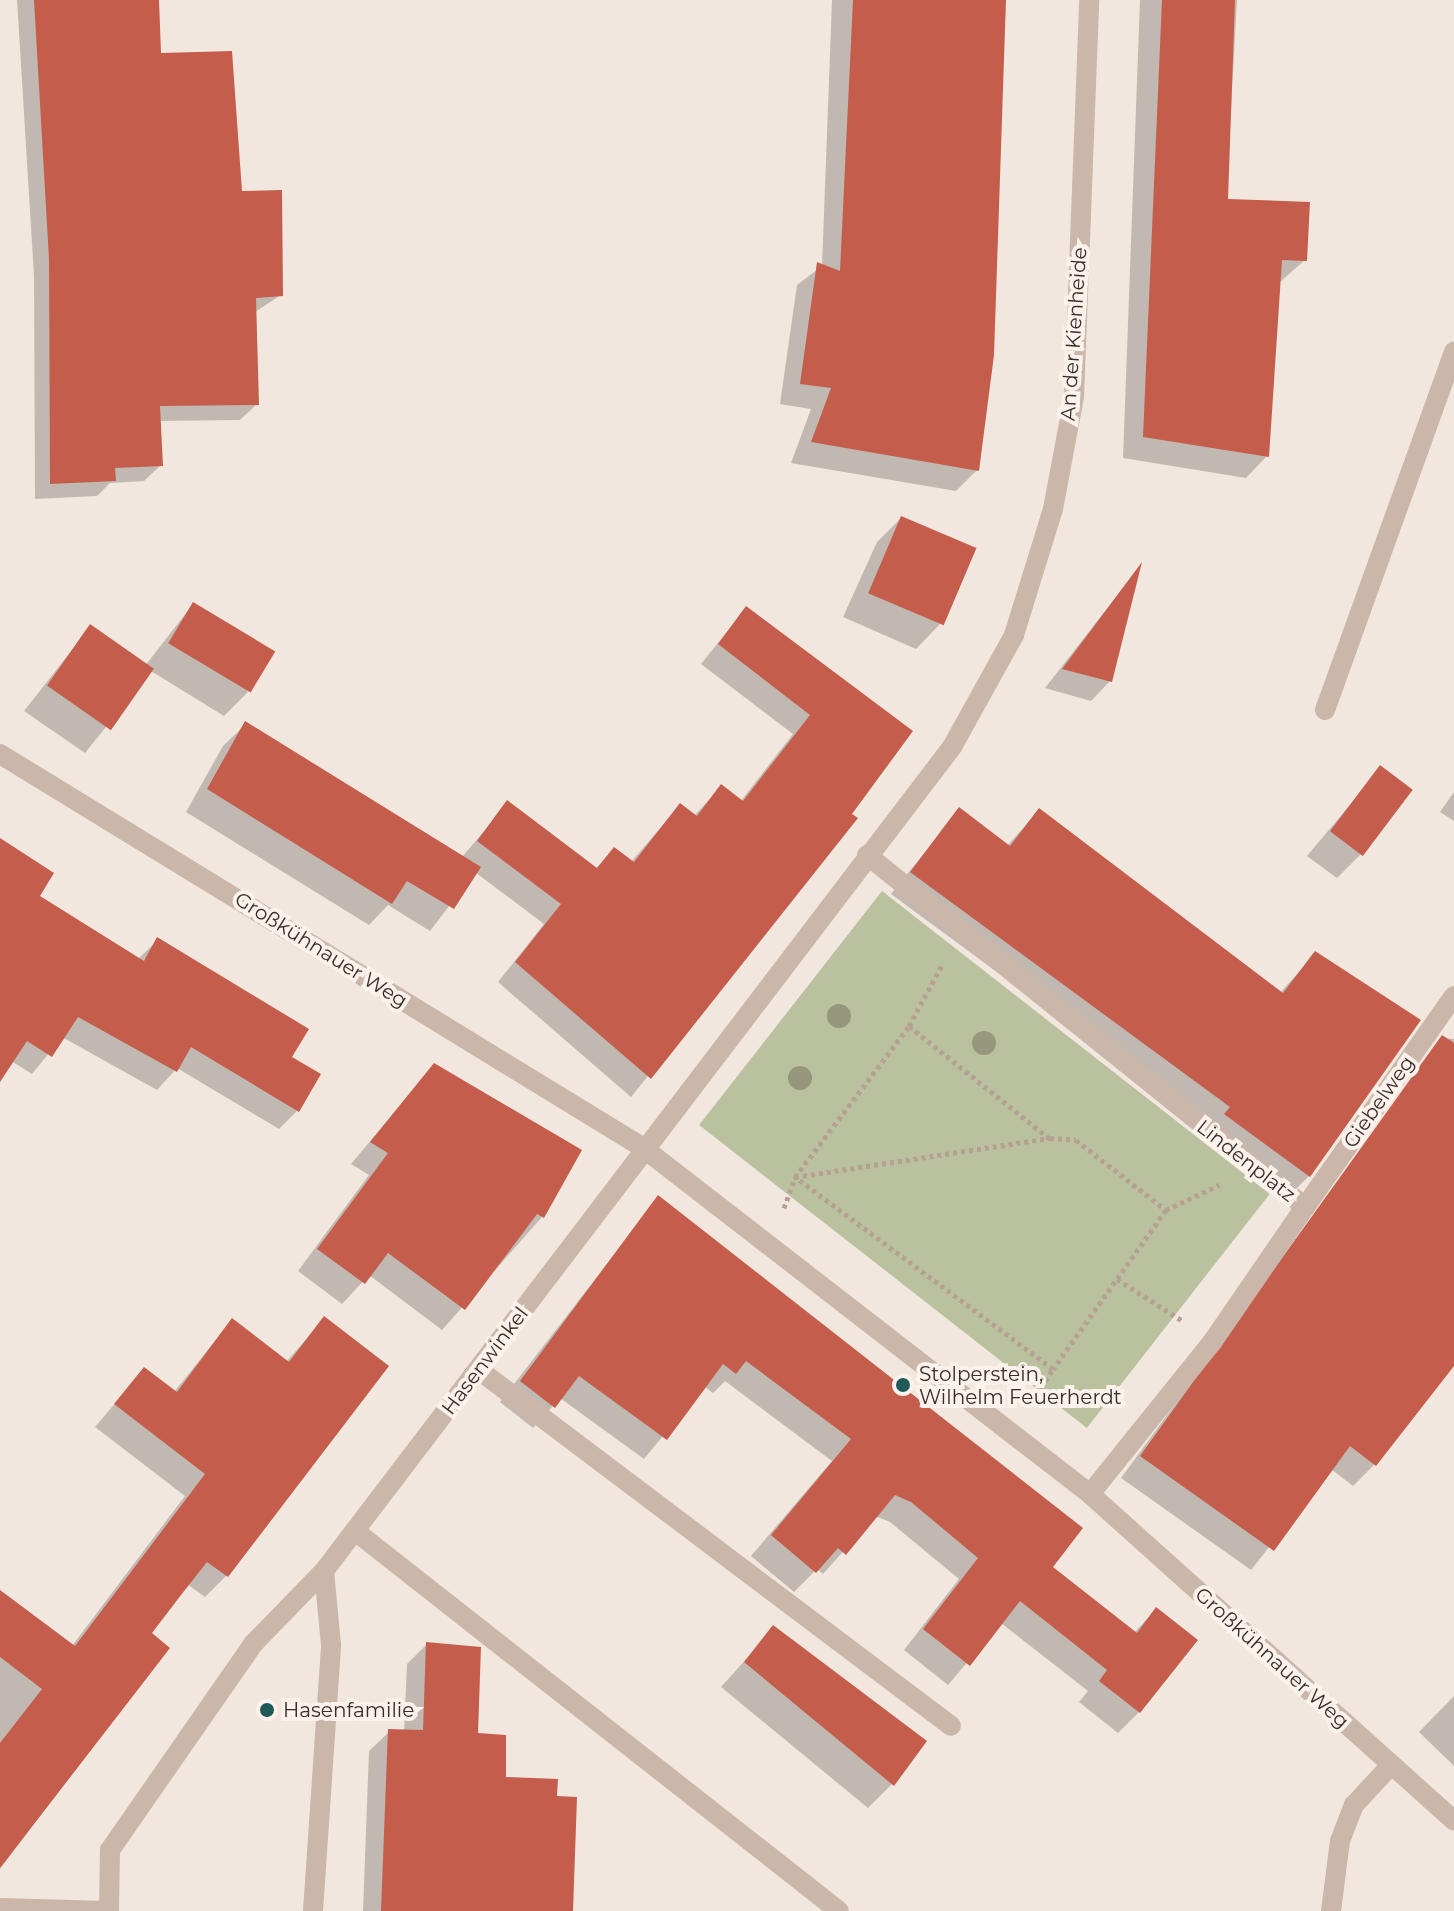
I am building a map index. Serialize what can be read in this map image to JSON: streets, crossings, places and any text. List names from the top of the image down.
{
  "streets": {
    "street": [
      "An der Kienheide",
      "Großkühnauer Weg",
      "Giebelweg",
      "Lindenplatz",
      "Hasenwinkel"
    ]
  },
  "crossings": [
    ["An der Kienheide", "Lindenplatz"],
    ["Großkühnauer Weg", "Lindenplatz"],
    ["Großkühnauer Weg", "Hasenwinkel"],
    ["Giebelweg", "Lindenplatz"]
  ],
  "places": ["Stolperstein, Wilhelm Feuerherdt", "Hasenfamilie"]
}
